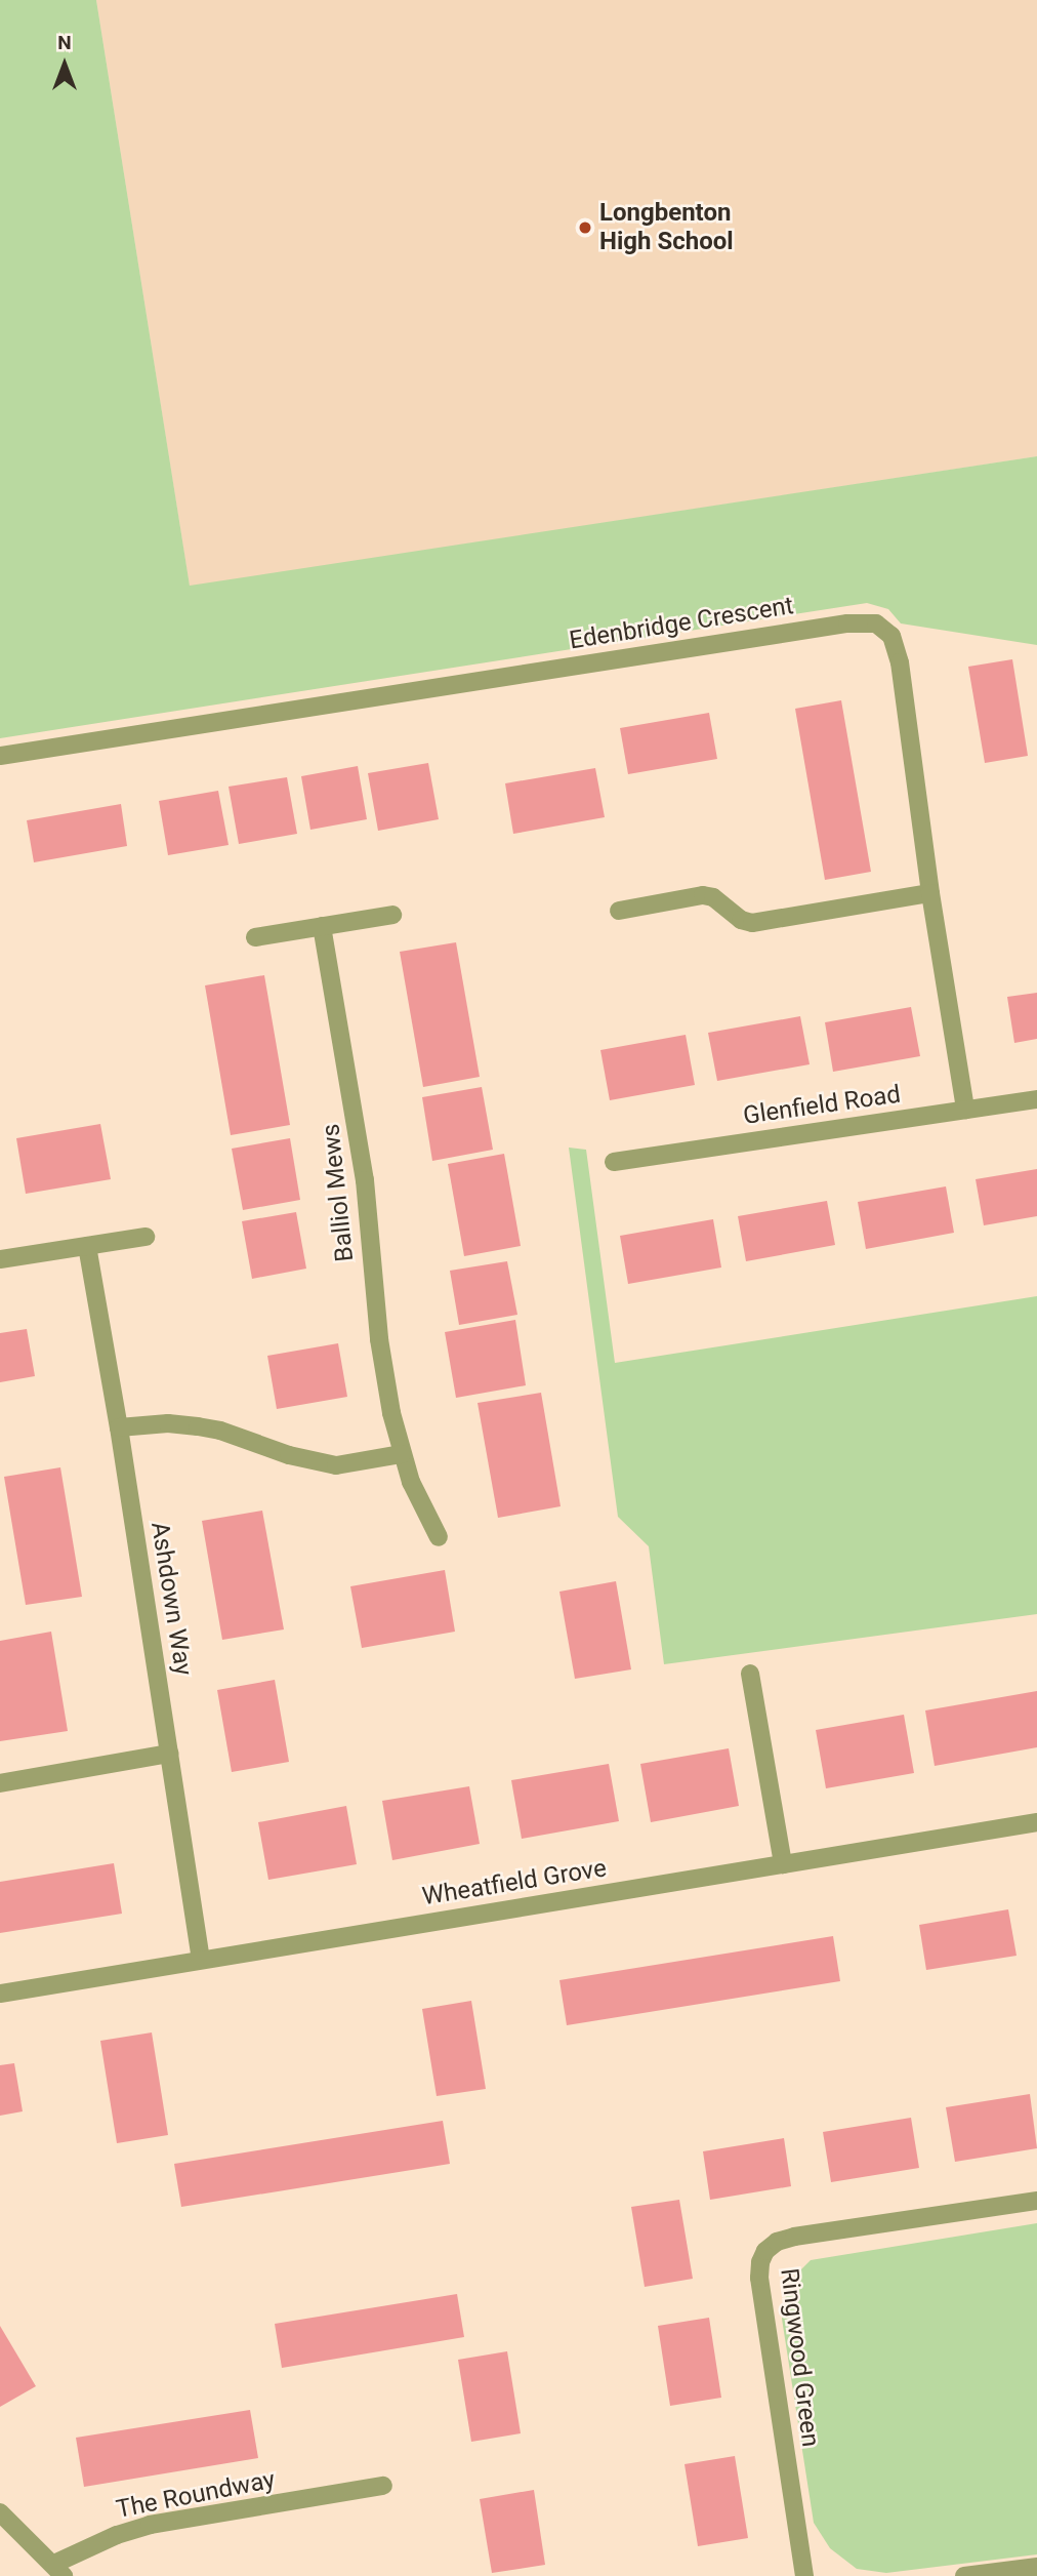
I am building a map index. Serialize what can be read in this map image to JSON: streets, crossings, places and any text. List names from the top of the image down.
{
  "streets": {
    "street": [
      "Edenbridge Crescent",
      "Glenfield Road",
      "Balliol Mews",
      "Ashdown Way",
      "Wheatfield Grove",
      "Ringwood Green",
      "The Roundway"
    ]
  },
  "crossings": [
    ["Edenbridge Crescent", "Glenfield Road"],
    ["Ashdown Way", "Wheatfield Grove"]
  ],
  "places": ["Longbenton High School"],
  "north": "top"
}
